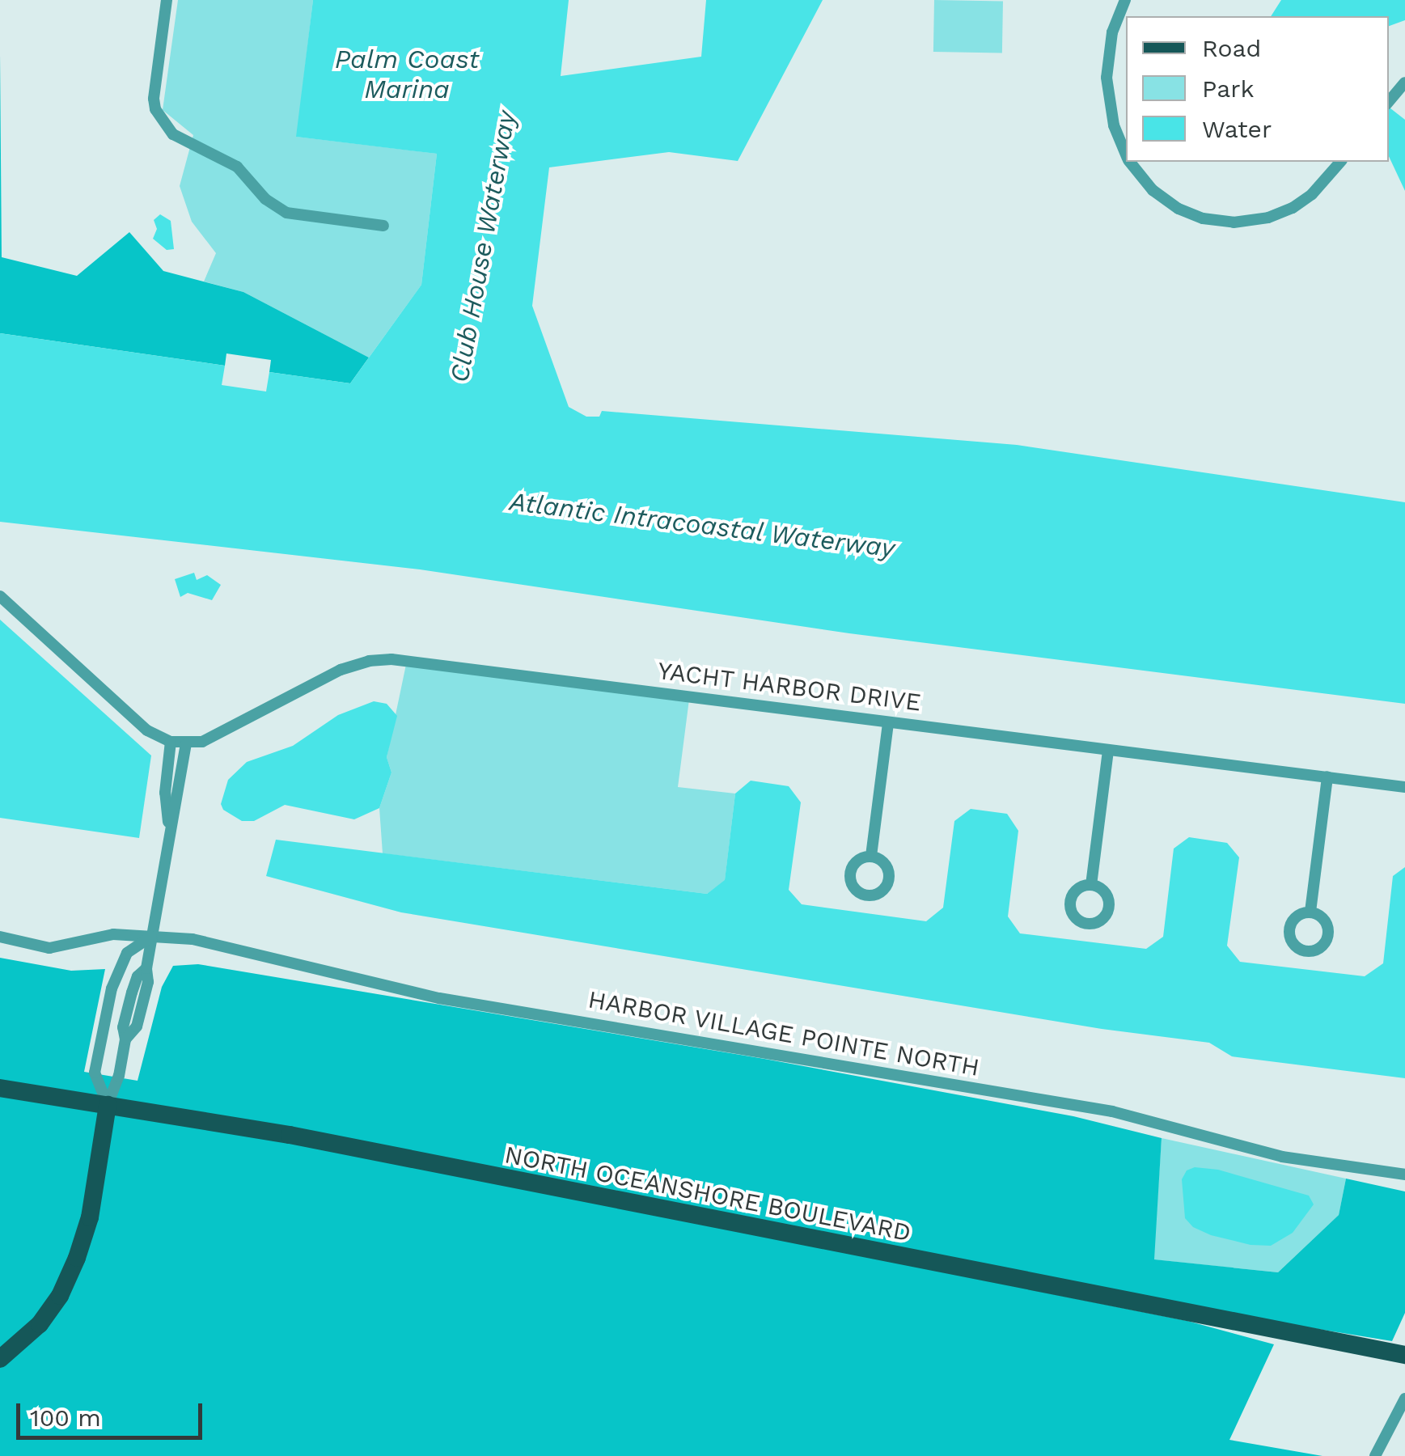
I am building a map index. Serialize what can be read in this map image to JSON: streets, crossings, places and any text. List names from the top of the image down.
{
  "streets": {
    "main road": ["NORTH OCEANSHORE BOULEVARD"],
    "street": ["YACHT HARBOR DRIVE", "HARBOR VILLAGE POINTE NORTH"]
  },
  "water": ["Palm Coast Marina", "Club House Waterway", "Atlantic Intracoastal Waterway"],
  "legend": ["Road", "Park", "Water"],
  "scale_bar": "100 m"
}
